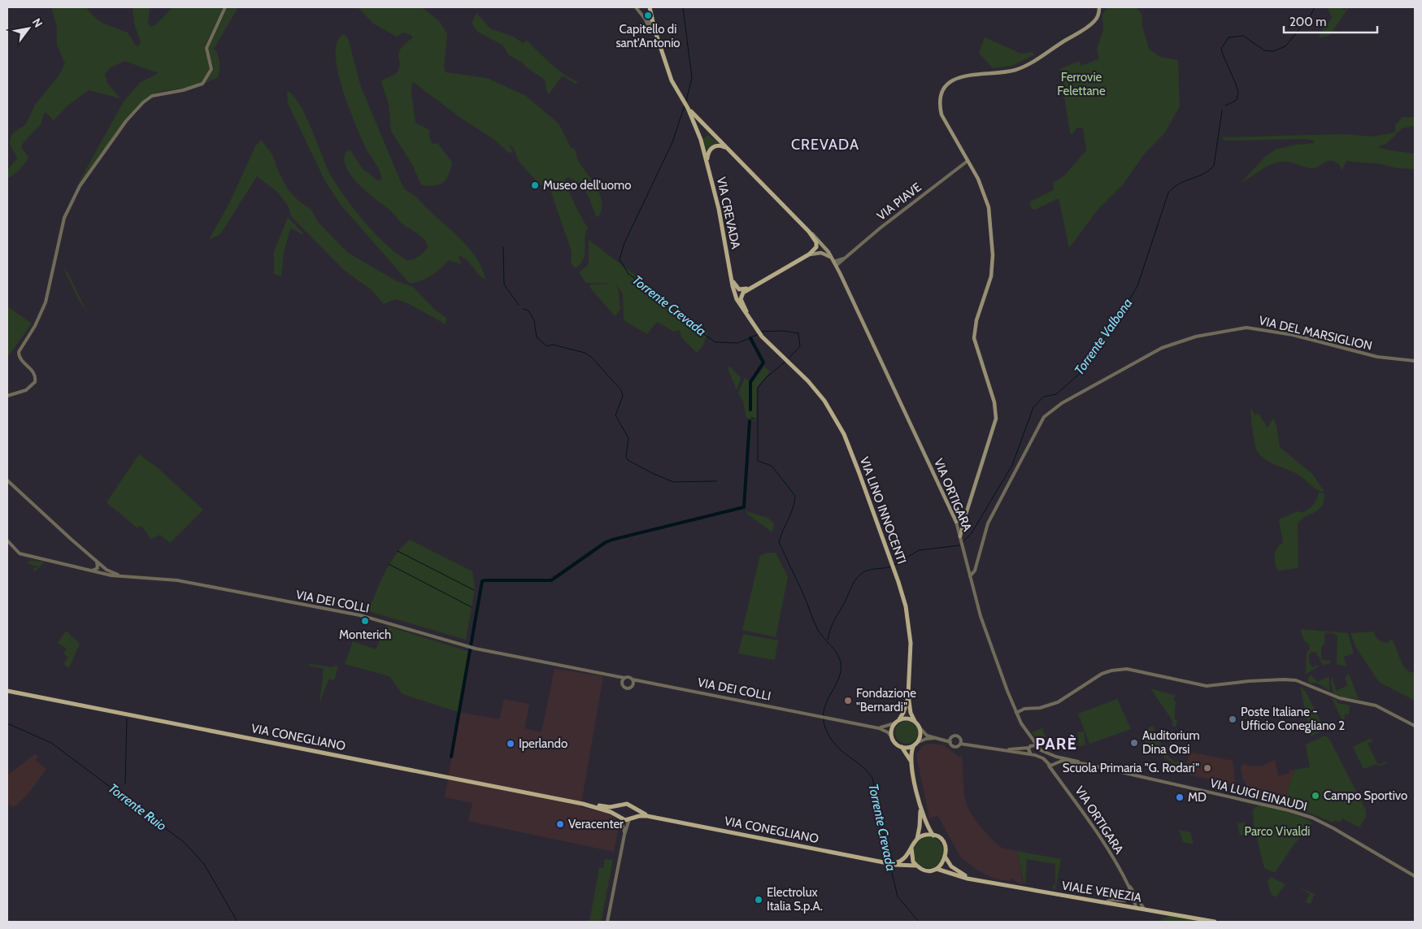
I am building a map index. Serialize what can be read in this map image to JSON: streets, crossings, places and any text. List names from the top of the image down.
{
  "streets": {
    "main road": [
      "VIA CREVADA",
      "VIA ORTIGARA",
      "VIA LINO INNOCENTI",
      "VIA CONEGLIANO",
      "VIALE VENEZIA"
    ],
    "street": [
      "VIA PIAVE",
      "VIA DEL MARSIGLION",
      "VIA DEI COLLI",
      "VIA LUIGI EINAUDI"
    ]
  },
  "crossings": [
    ["VIA PIAVE", "VIA CREVADA"],
    ["VIA CREVADA", "VIA ORTIGARA"],
    ["VIA CREVADA", "VIA LINO INNOCENTI"],
    ["VIA DEL MARSIGLION", "VIA ORTIGARA"],
    ["VIA ORTIGARA", "VIA LUIGI EINAUDI"],
    ["VIA LINO INNOCENTI", "VIA LUIGI EINAUDI"],
    ["VIA CONEGLIANO", "VIALE VENEZIA"]
  ],
  "districts": ["CREVADA", "PARÈ"],
  "water": ["Torrente Crevada", "Torrente Valbona", "Torrente Ruio"],
  "parks": ["Ferrovie Felettane", "Parco Vivaldi"],
  "places": [
    "Capitello di sant'Antonio",
    "Museo dell'uomo",
    "Monterich",
    "Fondazione \"Bernardi\"",
    "Poste Italiane - Ufficio Conegliano 2",
    "Auditorium Dina Orsi",
    "Iperlando",
    "Scuola Primaria \"G. Rodari\"",
    "Campo Sportivo",
    "MD",
    "Veracenter",
    "Electrolux Italia S.p.A."
  ],
  "scale_bar": "200 m",
  "north": "top right"
}
